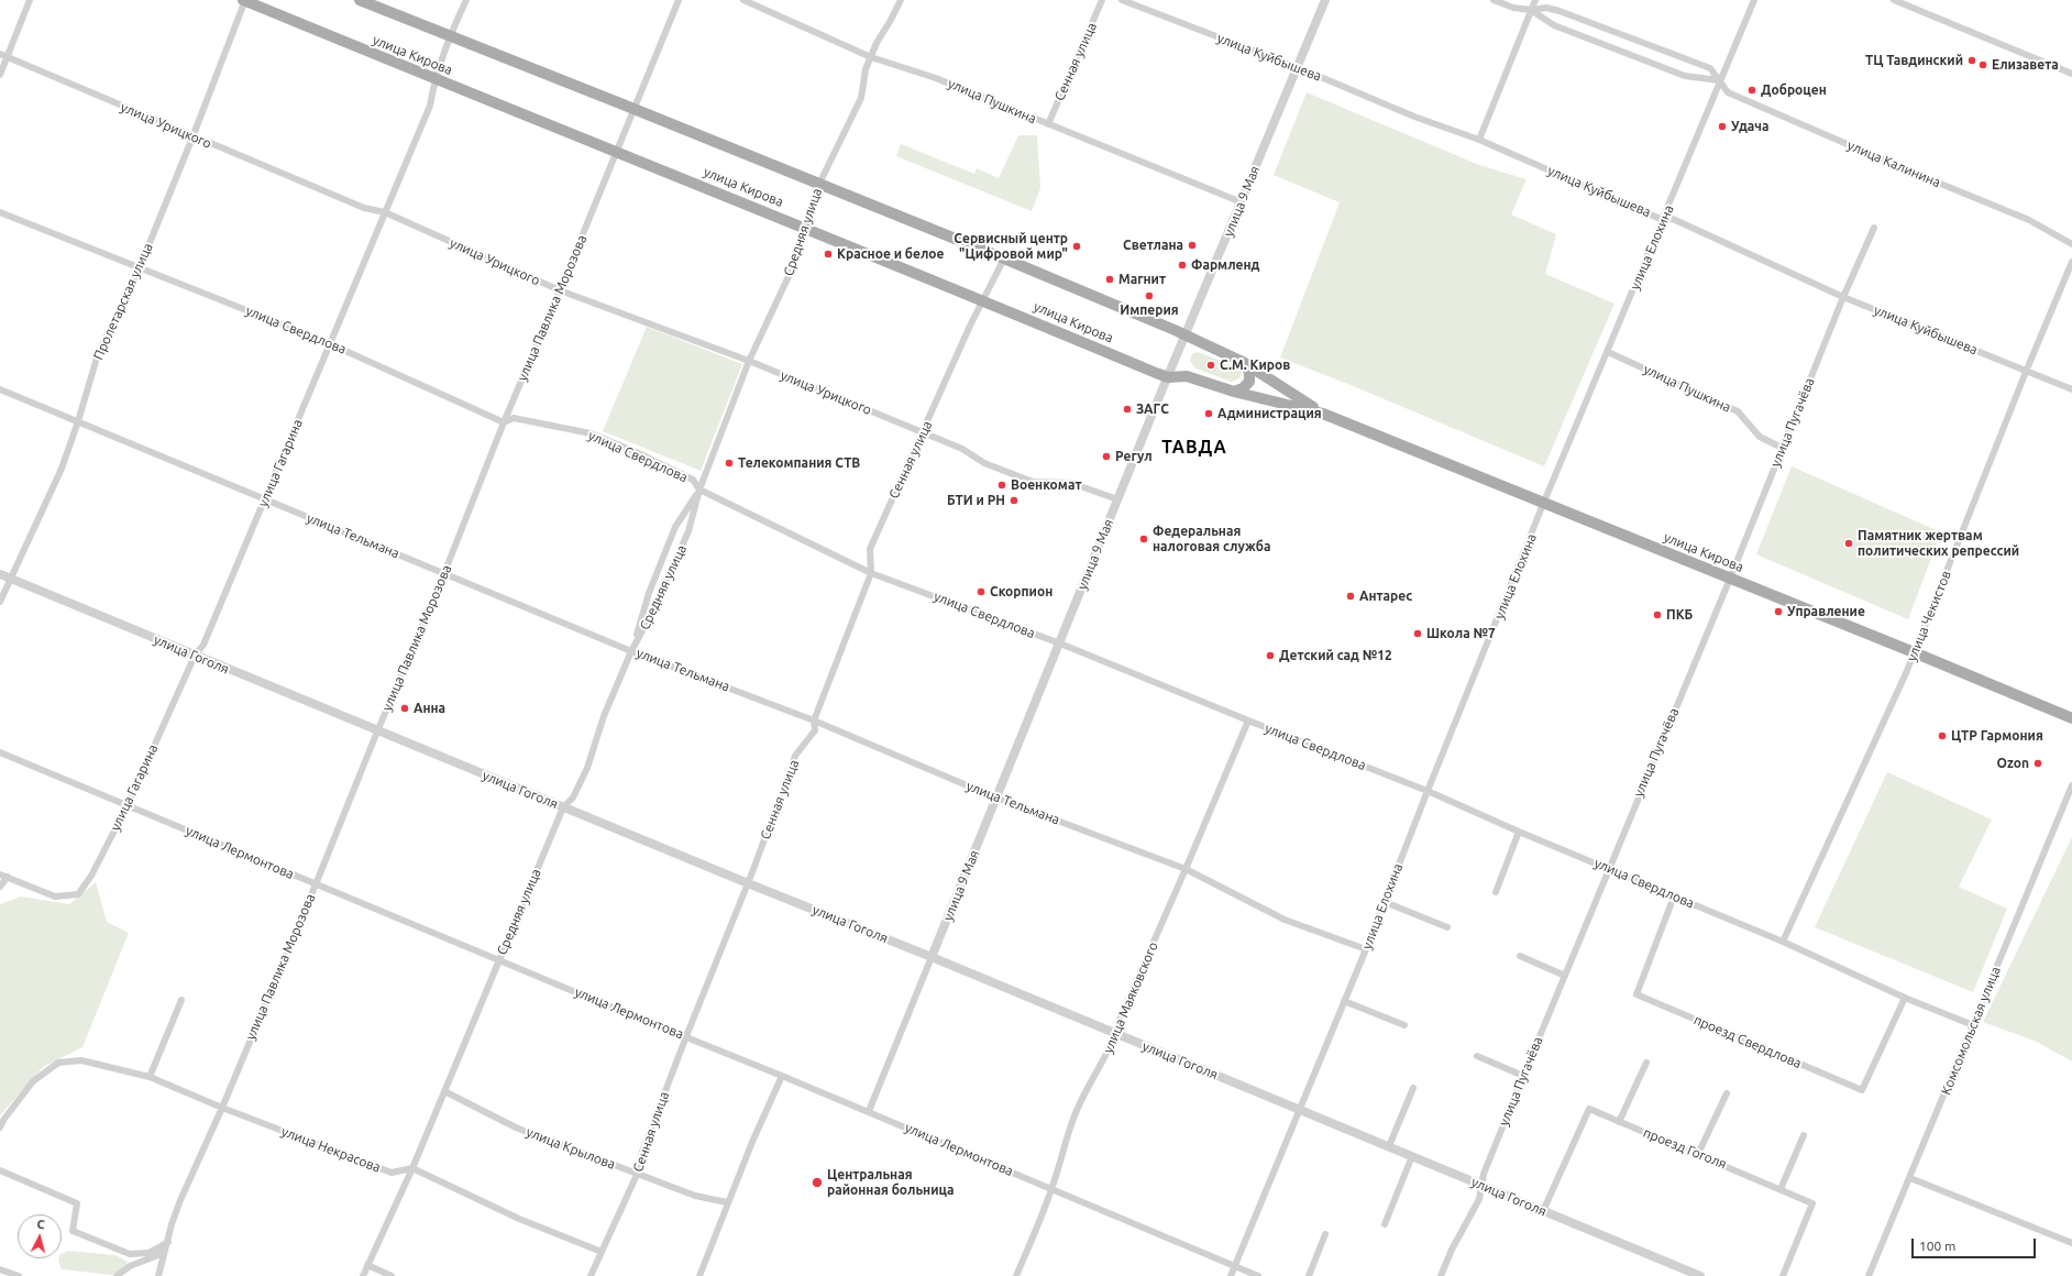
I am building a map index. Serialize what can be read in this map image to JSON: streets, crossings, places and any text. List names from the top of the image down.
{
  "streets": {
    "main road": ["улица Кирова"],
    "street": [
      "улица Куйбышева",
      "Сенная улица",
      "улица Пушкина",
      "улица Урицкого",
      "улица Калинина",
      "улица 9 Мая",
      "Средняя улица",
      "улица Елохина",
      "Пролетарская улица",
      "улица Павлика Морозова",
      "улица Свердлова",
      "улица Пугачёва",
      "улица Гагарина",
      "улица Тельмана",
      "улица Чекистов",
      "улица Гоголя",
      "улица Лермонтова",
      "улица Маяковского",
      "Комсомольская улица",
      "проезд Свердлова",
      "улица Крылова",
      "проезд Гоголя",
      "улица Некрасова"
    ]
  },
  "crossings": [
    ["улица Кирова", "Сенная улица"],
    ["улица Кирова", "улица 9 Мая"],
    ["улица Кирова", "Средняя улица"],
    ["улица Кирова", "улица Елохина"],
    ["улица Кирова", "Пролетарская улица"],
    ["улица Кирова", "улица Павлика Морозова"],
    ["улица Кирова", "улица Пугачёва"],
    ["улица Кирова", "улица Гагарина"],
    ["улица Кирова", "улица Чекистов"],
    ["улица Куйбышева", "улица 9 Мая"],
    ["улица Куйбышева", "улица Елохина"],
    ["улица Куйбышева", "улица Пугачёва"],
    ["улица Куйбышева", "улица Чекистов"],
    ["Сенная улица", "улица Пушкина"],
    ["Сенная улица", "улица Урицкого"],
    ["Сенная улица", "улица Свердлова"],
    ["Сенная улица", "улица Тельмана"],
    ["Сенная улица", "улица Гоголя"],
    ["Сенная улица", "улица Лермонтова"],
    ["Сенная улица", "улица Крылова"],
    ["улица Пушкина", "улица 9 Мая"],
    ["улица Пушкина", "Средняя улица"],
    ["улица Пушкина", "улица Елохина"],
    ["улица Пушкина", "улица Пугачёва"],
    ["улица Урицкого", "улица 9 Мая"],
    ["улица Урицкого", "Средняя улица"],
    ["улица Урицкого", "Пролетарская улица"],
    ["улица Урицкого", "улица Павлика Морозова"],
    ["улица Урицкого", "улица Гагарина"],
    ["улица Калинина", "улица Елохина"],
    ["улица 9 Мая", "улица Свердлова"],
    ["улица 9 Мая", "улица Тельмана"],
    ["улица 9 Мая", "улица Гоголя"],
    ["улица 9 Мая", "улица Лермонтова"],
    ["Средняя улица", "улица Свердлова"],
    ["Средняя улица", "улица Тельмана"],
    ["Средняя улица", "улица Гоголя"],
    ["Средняя улица", "улица Лермонтова"],
    ["Средняя улица", "улица Крылова"],
    ["Средняя улица", "улица Некрасова"],
    ["улица Елохина", "улица Свердлова"],
    ["улица Елохина", "улица Тельмана"],
    ["улица Елохина", "улица Гоголя"],
    ["улица Елохина", "улица Лермонтова"],
    ["Пролетарская улица", "улица Свердлова"],
    ["Пролетарская улица", "улица Тельмана"],
    ["Пролетарская улица", "улица Гоголя"],
    ["улица Павлика Морозова", "улица Свердлова"],
    ["улица Павлика Морозова", "улица Тельмана"],
    ["улица Павлика Морозова", "улица Гоголя"],
    ["улица Павлика Морозова", "улица Лермонтова"],
    ["улица Павлика Морозова", "улица Некрасова"],
    ["улица Свердлова", "улица Пугачёва"],
    ["улица Свердлова", "улица Гагарина"],
    ["улица Свердлова", "улица Чекистов"],
    ["улица Свердлова", "улица Маяковского"],
    ["улица Свердлова", "Комсомольская улица"],
    ["улица Свердлова", "проезд Свердлова"],
    ["улица Пугачёва", "улица Гоголя"],
    ["улица Гагарина", "улица Тельмана"],
    ["улица Гагарина", "улица Гоголя"],
    ["улица Гагарина", "улица Лермонтова"],
    ["улица Тельмана", "улица Маяковского"],
    ["улица Гоголя", "улица Маяковского"],
    ["улица Гоголя", "проезд Гоголя"],
    ["улица Лермонтова", "улица Маяковского"]
  ],
  "districts": ["ТАВДА"],
  "places": [
    "ТЦ Тавдинский",
    "Елизавета",
    "Доброцен",
    "Удача",
    "Светлана",
    "Сервисный центр \"Цифровой мир\"",
    "Красное и белое",
    "Фармленд",
    "Магнит",
    "Империя",
    "С.М. Киров",
    "ЗАГС",
    "Администрация",
    "Регул",
    "Телекомпания СТВ",
    "Военкомат",
    "БТИ и РН",
    "Федеральная налоговая служба",
    "Памятник жертвам политических репрессий",
    "Скорпион",
    "Антарес",
    "Управление",
    "ПКБ",
    "Школа №7",
    "Детский сад №12",
    "Анна",
    "ЦТР Гармония",
    "Ozon",
    "Центральная районная больница"
  ],
  "scale_bar": "100 m",
  "north": "top"
}
